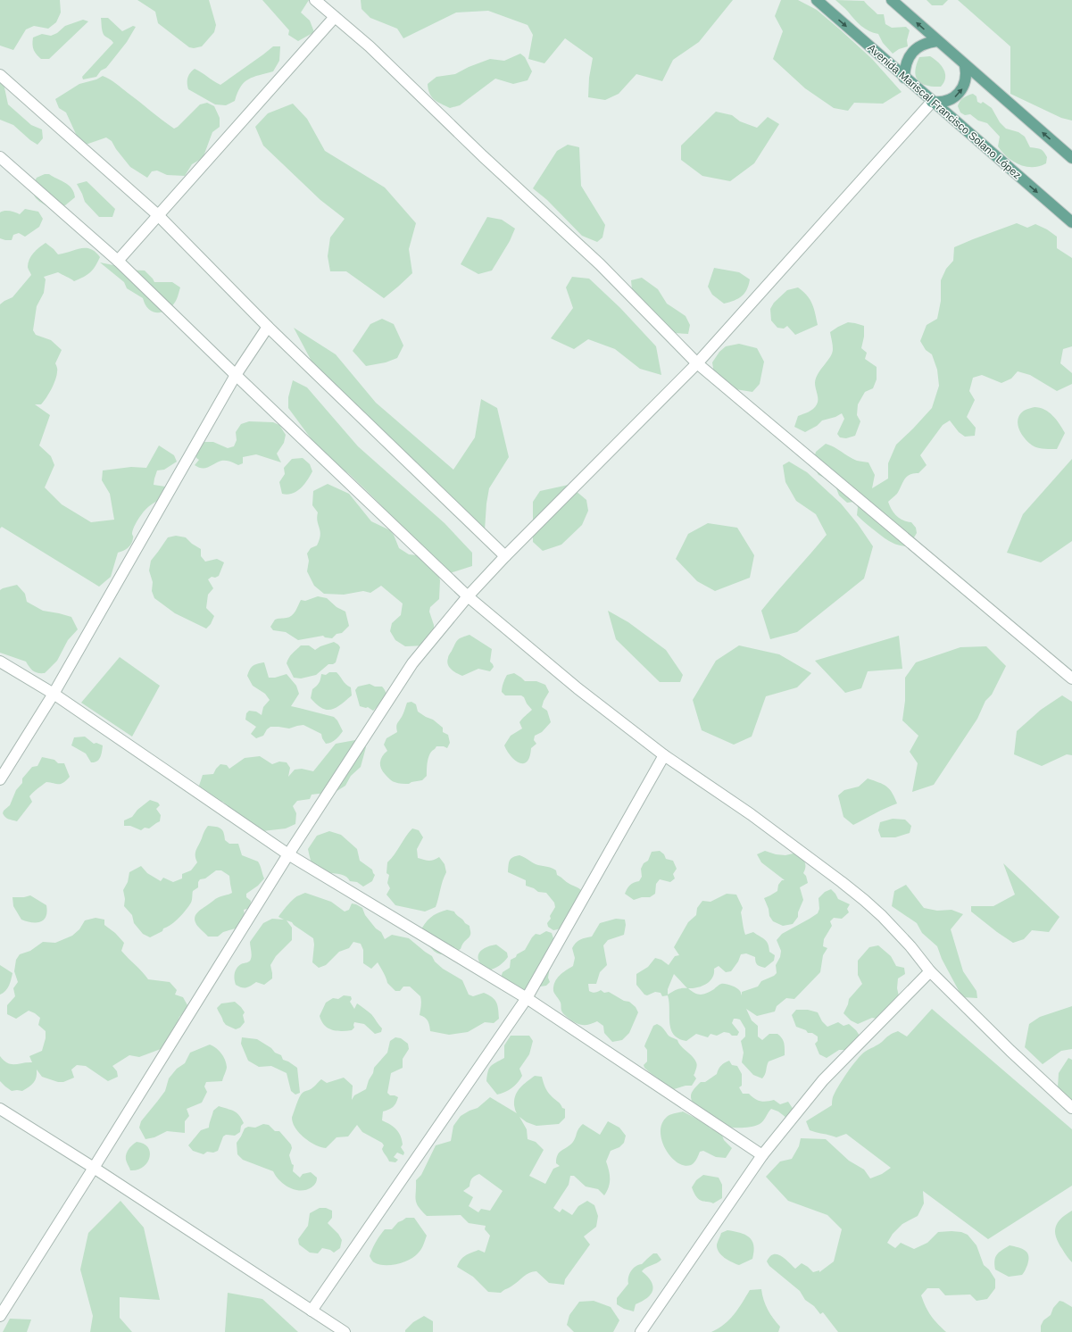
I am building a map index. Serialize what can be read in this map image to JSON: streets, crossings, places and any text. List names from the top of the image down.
{
  "streets": {
    "main road": ["Avenida Mariscal Francisco Solano López"]
  }
}
